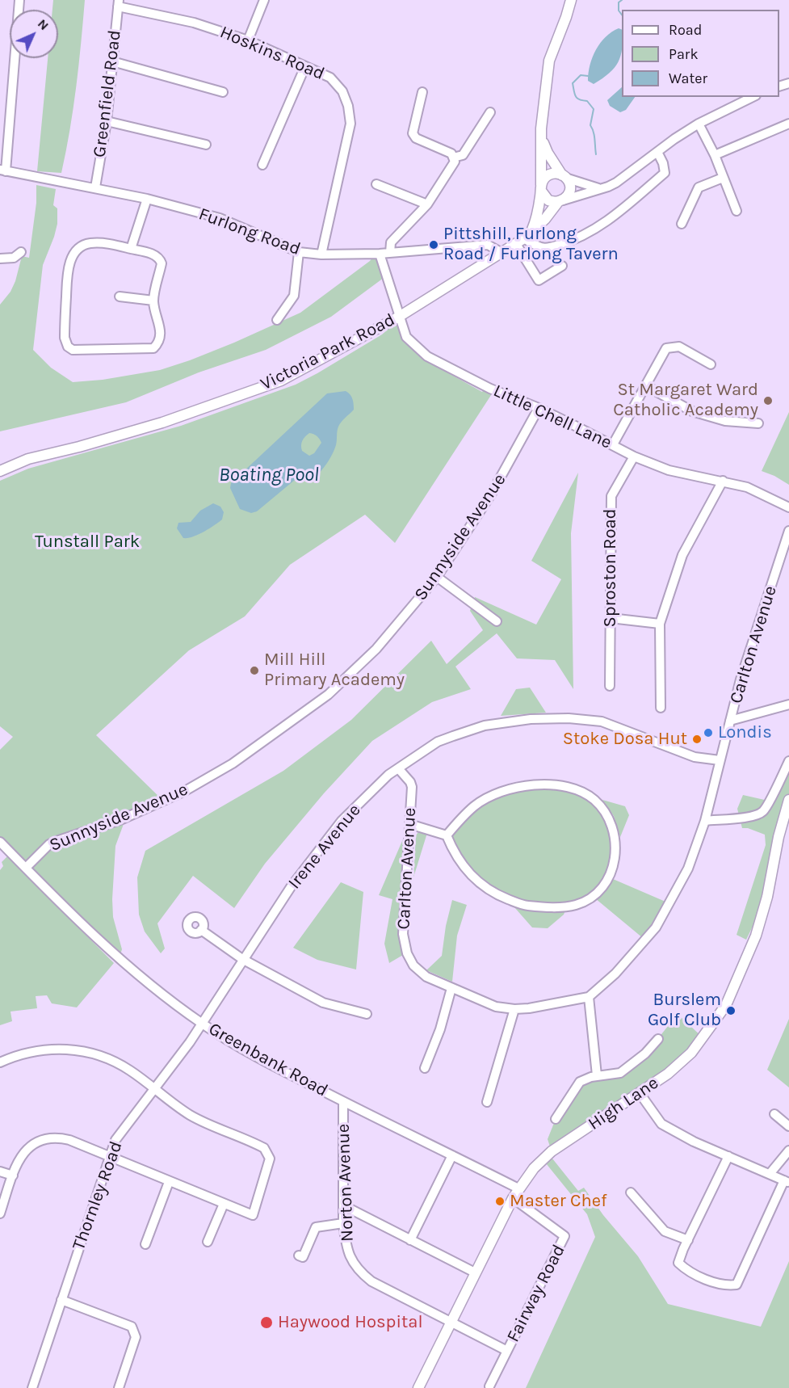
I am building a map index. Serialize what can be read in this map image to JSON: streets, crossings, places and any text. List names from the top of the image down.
{
  "streets": {
    "main road": ["Victoria Park Road", "High Lane"],
    "street": [
      "Hoskins Road",
      "Greenfield Road",
      "Furlong Road",
      "Little Chell Lane",
      "Sunnyside Avenue",
      "Sproston Road",
      "Carlton Avenue",
      "Irene Avenue",
      "Greenbank Road",
      "Norton Avenue",
      "Thornley Road",
      "Fairway Road"
    ]
  },
  "crossings": [
    ["Hoskins Road", "Greenfield Road"],
    ["Hoskins Road", "Furlong Road"],
    ["Greenfield Road", "Furlong Road"],
    ["Furlong Road", "Victoria Park Road"],
    ["Furlong Road", "Little Chell Lane"],
    ["Victoria Park Road", "Little Chell Lane"],
    ["Little Chell Lane", "Sunnyside Avenue"],
    ["Little Chell Lane", "Sproston Road"],
    ["Sunnyside Avenue", "Greenbank Road"],
    ["Carlton Avenue", "Irene Avenue"],
    ["Irene Avenue", "Greenbank Road"],
    ["Irene Avenue", "Thornley Road"],
    ["Greenbank Road", "High Lane"],
    ["Greenbank Road", "Norton Avenue"],
    ["Greenbank Road", "Thornley Road"],
    ["High Lane", "Norton Avenue"],
    ["High Lane", "Fairway Road"],
    ["Norton Avenue", "Fairway Road"]
  ],
  "water": ["Boating Pool"],
  "parks": ["Tunstall Park"],
  "places": [
    "Pittshill, Furlong Road / Furlong Tavern",
    "St Margaret Ward Catholic Academy",
    "Mill Hill Primary Academy",
    "Londis",
    "Stoke Dosa Hut",
    "Burslem Golf Club",
    "Master Chef",
    "Haywood Hospital"
  ],
  "legend": ["Road", "Park", "Water"],
  "north": "top right"
}
